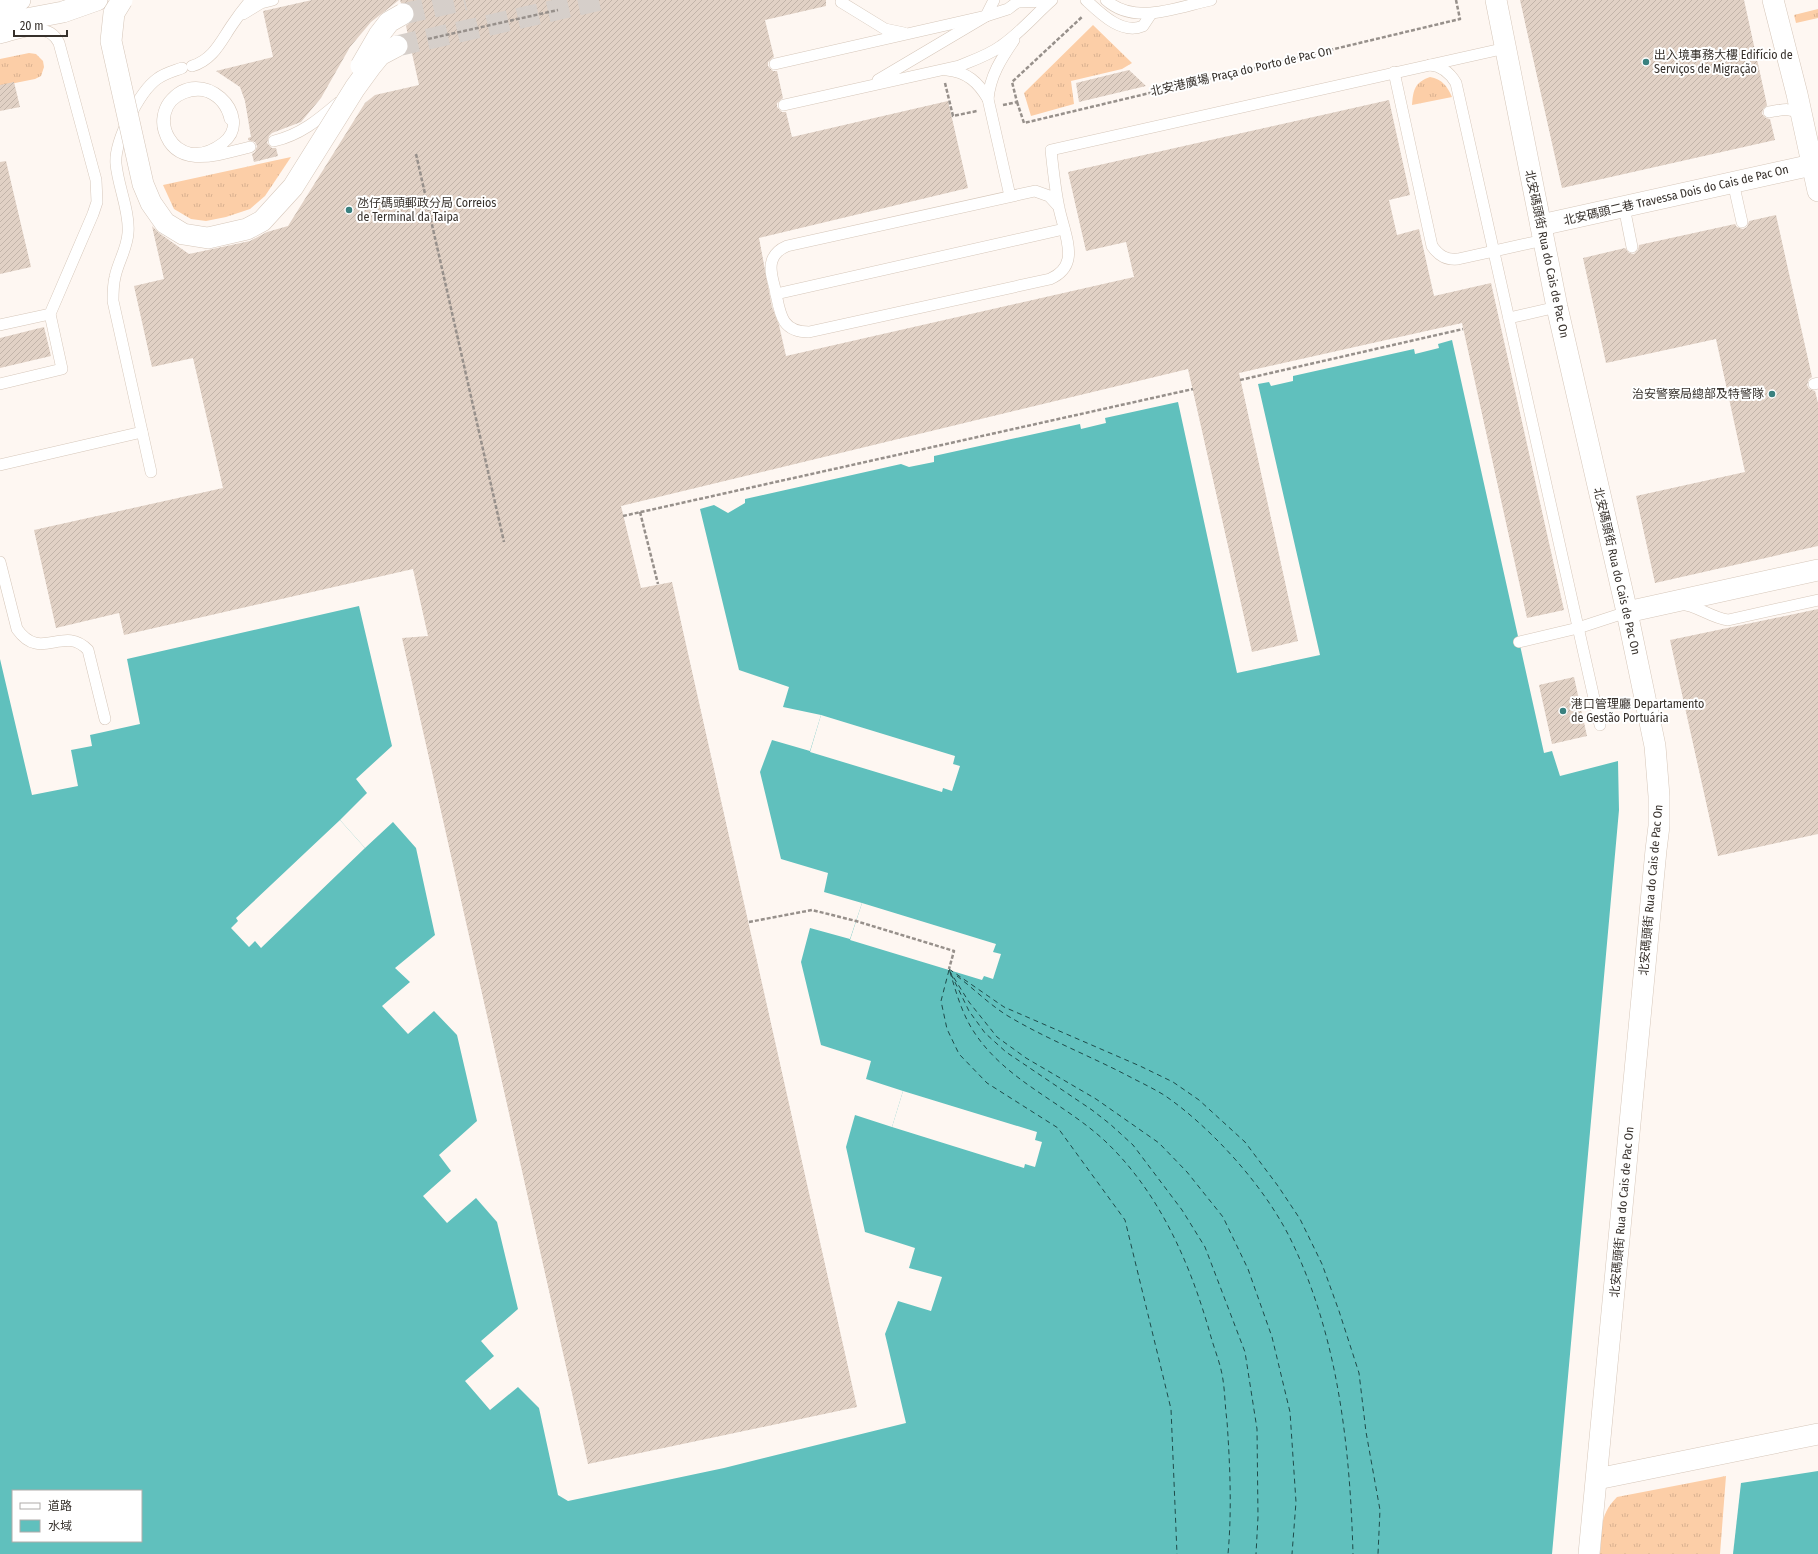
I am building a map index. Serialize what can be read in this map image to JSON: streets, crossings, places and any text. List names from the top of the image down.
{
  "streets": {
    "street": ["北安碼頭二巷 Travessa Dois do Cais de Pac On", "北安碼頭街 Rua do Cais de Pac On"],
    "path": ["北安港廣場 Praça do Porto de Pac On"]
  },
  "crossings": [
    ["北安碼頭二巷 Travessa Dois do Cais de Pac On", "北安碼頭街 Rua do Cais de Pac On"]
  ],
  "places": [
    "出入境事務大樓 Edifício de Serviços de Migração",
    "氹仔碼頭郵政分局 Correios de Terminal da Taipa",
    "治安警察局總部及特警隊",
    "港口管理廳 Departamento de Gestão Portuária"
  ],
  "legend": ["道路", "水域"],
  "scale_bar": "20 m"
}
